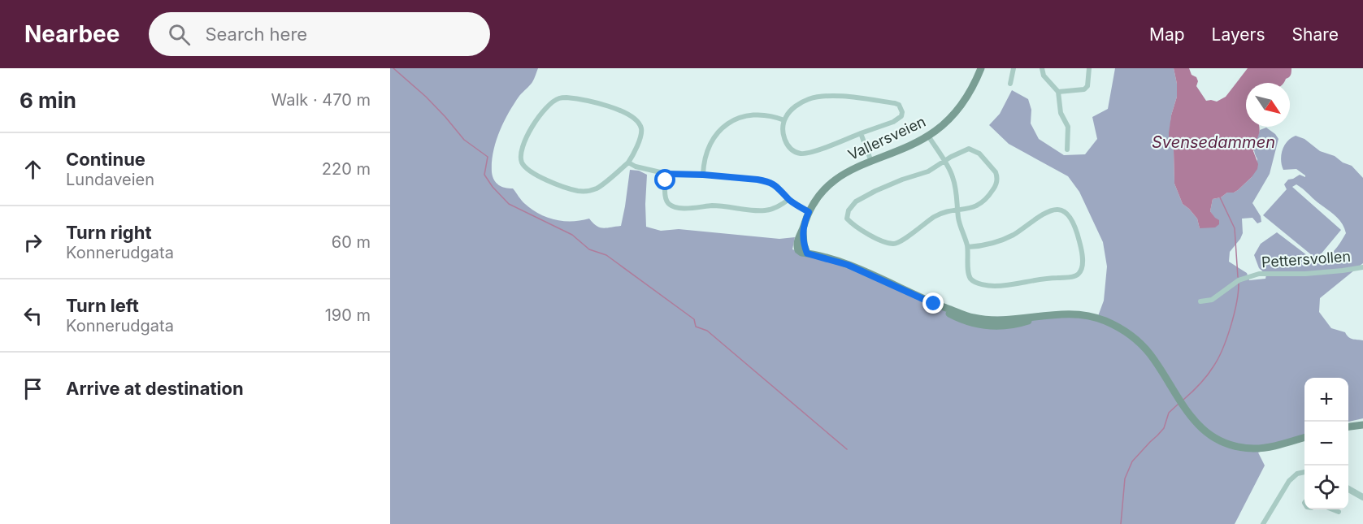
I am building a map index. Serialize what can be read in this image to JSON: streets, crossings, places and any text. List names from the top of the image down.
{
  "streets": {
    "main road": ["Vallersveien"],
    "street": ["Pettersvollen"]
  },
  "water": ["Svensedammen"],
  "north": "bottom right",
  "page": {
    "header": "Nearbee",
    "search": "Search here",
    "nav": ["Map", "Layers", "Share"],
    "heading": ["6 min", "Walk · 470 m"],
    "list": [
      ["Continue", "Lundaveien", "220 m"],
      ["Turn right", "Konnerudgata", "60 m"],
      ["Turn left", "Konnerudgata", "190 m"],
      "Arrive at destination"
    ],
    "map_buttons": ["+", "−"]
  }
}
